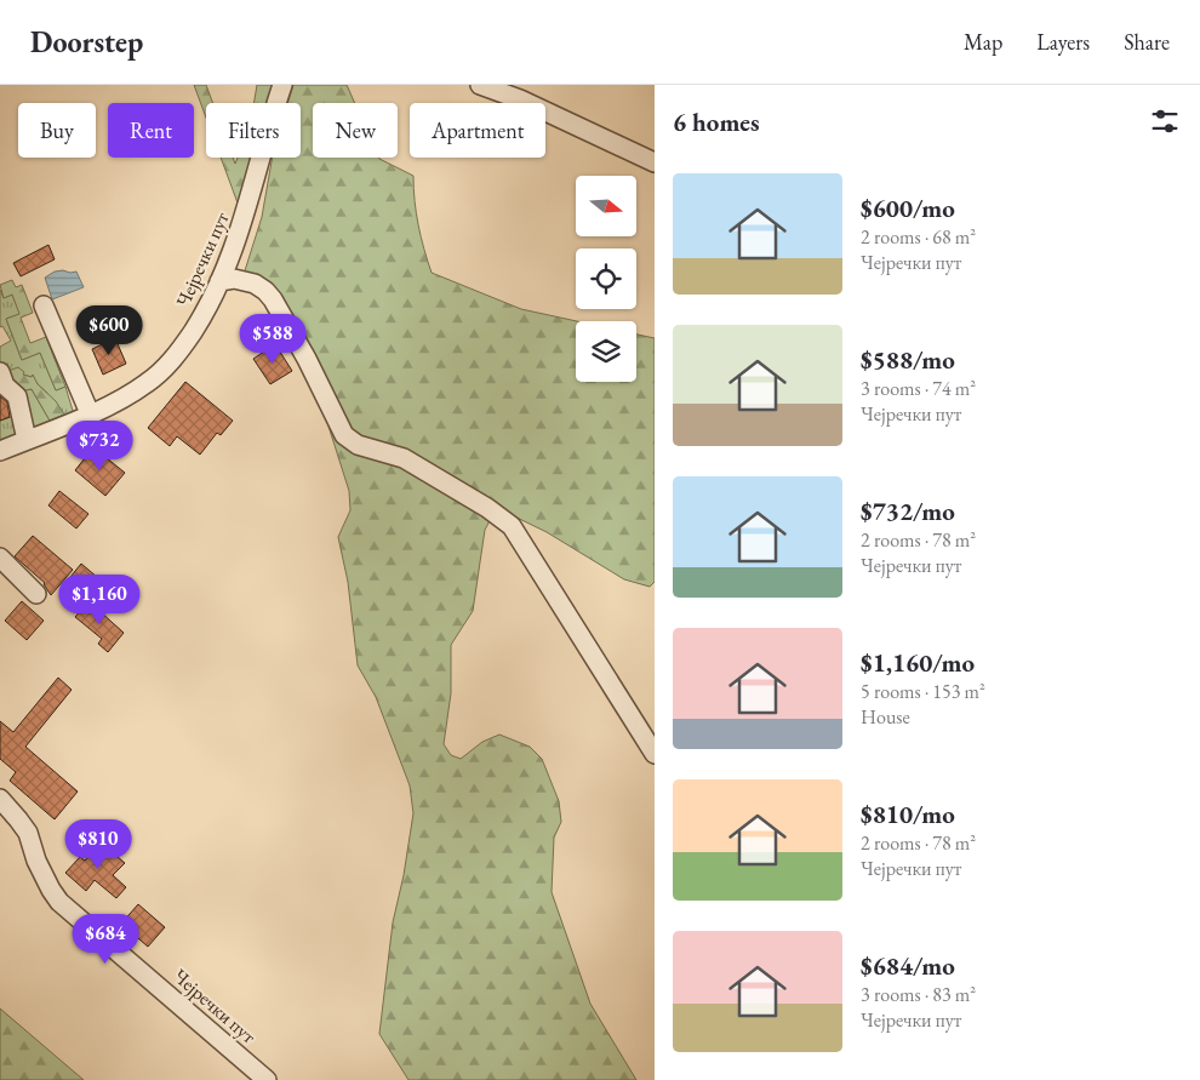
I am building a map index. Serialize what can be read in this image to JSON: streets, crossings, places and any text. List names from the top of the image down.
{
  "streets": {
    "street": ["Чејречки пут"]
  },
  "north": "right",
  "page": {
    "header": "Doorstep",
    "nav": ["Map", "Layers", "Share"],
    "heading": "6 homes",
    "chip": [
      "Buy",
      "Rent",
      "Filters",
      "New",
      "Apartment"
    ],
    "list": [
      {
        "name": "$600/mo",
        "note": "2 rooms · 68 m² · Чејречки пут"
      },
      {
        "name": "$588/mo",
        "note": "3 rooms · 74 m² · Чејречки пут"
      },
      {
        "name": "$732/mo",
        "note": "2 rooms · 78 m² · Чејречки пут"
      },
      {
        "name": "$1,160/mo",
        "note": "5 rooms · 153 m² · House"
      },
      {
        "name": "$810/mo",
        "note": "2 rooms · 78 m² · Чејречки пут"
      },
      {
        "name": "$684/mo",
        "note": "3 rooms · 83 m² · Чејречки пут"
      }
    ],
    "price": [
      "$600",
      "$588",
      "$732",
      "$1,160",
      "$810",
      "$684"
    ]
  }
}
